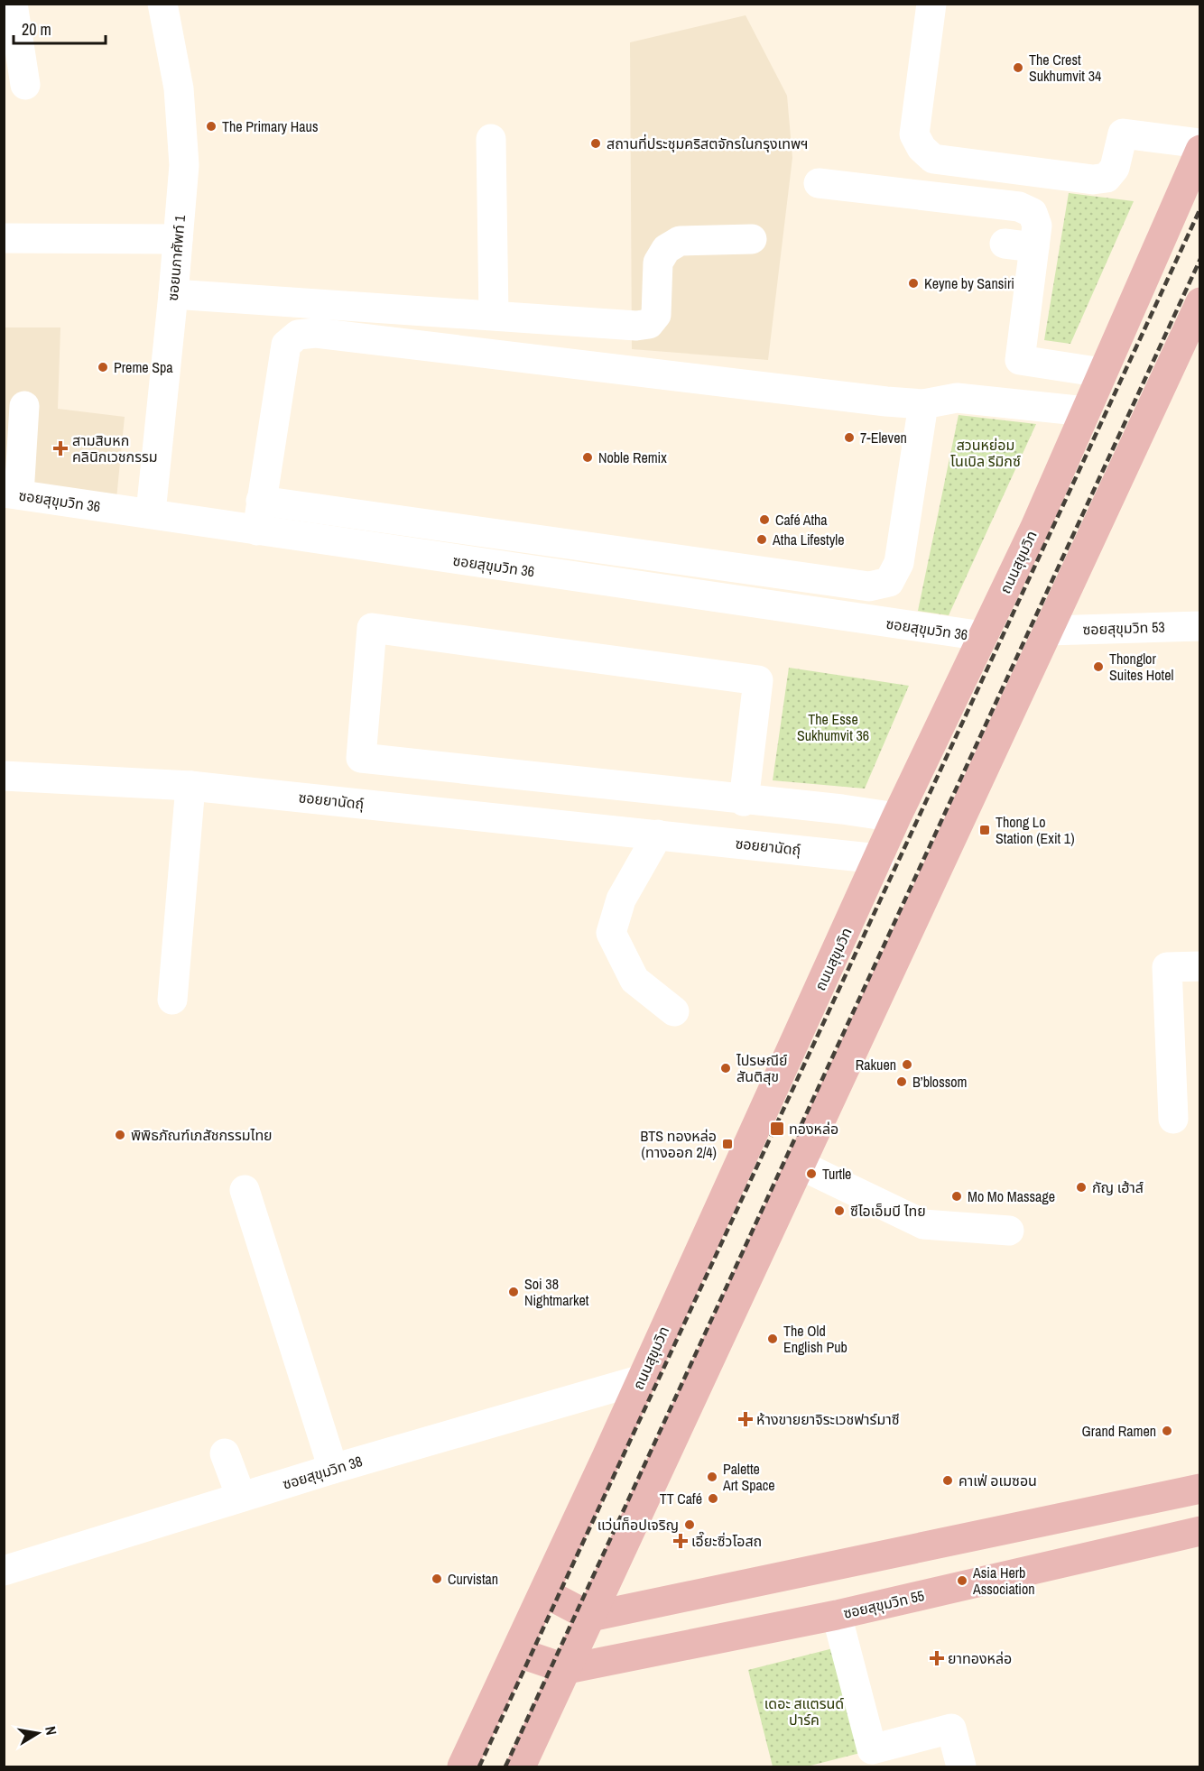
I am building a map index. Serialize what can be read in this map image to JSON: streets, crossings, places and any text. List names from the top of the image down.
{
  "streets": {
    "main road": ["ถนนสุขุมวิท", "ซอยสุขุมวิท 55"],
    "street": [
      "ซอยนภาศัพท์ 1",
      "ซอยสุขุมวิท 36",
      "ซอยสุขุมวิท 53",
      "ซอยยานัดถุ์",
      "ซอยสุขุมวิท 38"
    ]
  },
  "crossings": [
    ["ซอยนภาศัพท์ 1", "ซอยสุขุมวิท 36"],
    ["ซอยสุขุมวิท 36", "ถนนสุขุมวิท"],
    ["ถนนสุขุมวิท", "ซอยยานัดถุ์"],
    ["ถนนสุขุมวิท", "ซอยสุขุมวิท 38"]
  ],
  "parks": ["สวนหย่อม โนเบิล รีมิกซ์", "The Esse Sukhumvit 36", "เดอะ สแตรนด์ ปาร์ค"],
  "places": {
    "other": [
      "The Crest Sukhumvit 34",
      "The Primary Haus",
      "สถานที่ประชุมคริสตจักรในกรุงเทพฯ",
      "Keyne by Sansiri",
      "Preme Spa",
      "7-Eleven",
      "Noble Remix",
      "Café Atha",
      "Atha Lifestyle",
      "Thonglor Suites Hotel",
      "Rakuen",
      "ไปรษณีย์ สันติสุข",
      "B’blossom",
      "พิพิธภัณฑ์เภสัชกรรมไทย",
      "Turtle",
      "กัญ เฮ้าส์",
      "Mo Mo Massage",
      "ซีไอเอ็มบี ไทย",
      "Soi 38 Nightmarket",
      "The Old English Pub",
      "Grand Ramen",
      "Palette Art Space",
      "คาเฟ่ อเมซอน",
      "TT Café",
      "แว่นท็อปเจริญ",
      "Curvistan",
      "Asia Herb Association"
    ],
    "health": [
      "สามสิบหก คลินิกเวชกรรม",
      "ห้างขายยาจิระเวชฟาร์มาซี",
      "เอี๊ยะซิ่วโอสถ",
      "ยาทองหล่อ"
    ],
    "transit": ["Thong Lo Station (Exit 1)", "ทองหล่อ", "BTS ทองหล่อ (ทางออก 2/4)"]
  },
  "scale_bar": "20 m",
  "north": "right"
}
